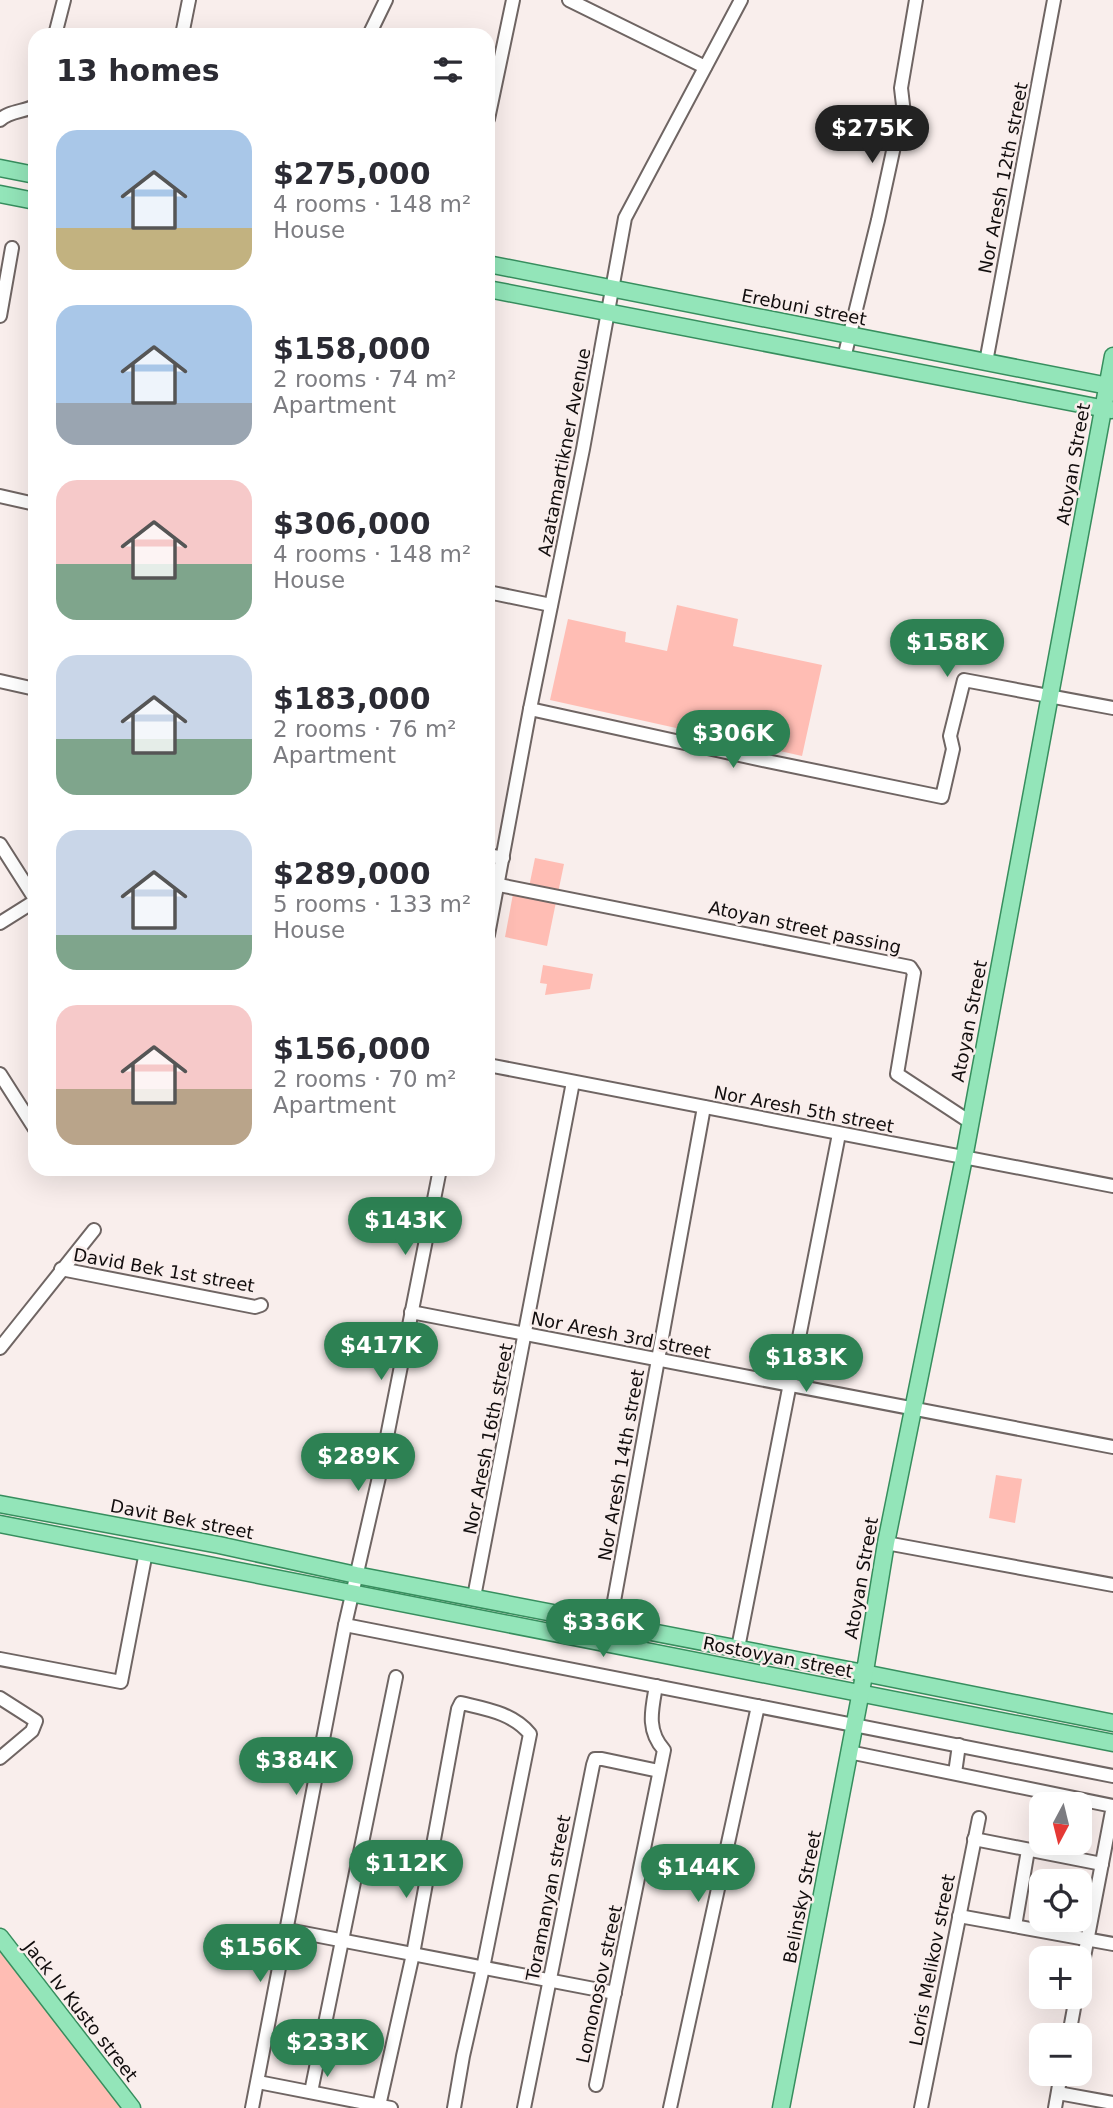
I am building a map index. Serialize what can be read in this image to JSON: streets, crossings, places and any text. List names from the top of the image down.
{
  "streets": {
    "main road": [
      "Erebuni street",
      "Atoyan Street",
      "Davit Bek street",
      "Rostovyan street",
      "Belinsky Street",
      "Jack Iv Kusto street"
    ],
    "street": [
      "Nor Aresh 12th street",
      "Azatamartikner Avenue",
      "Atoyan street passing",
      "Nor Aresh 5th street",
      "David Bek 1st street",
      "Nor Aresh 3rd street",
      "Nor Aresh 16th street",
      "Nor Aresh 14th street",
      "Toramanyan street",
      "Loris Melikov street",
      "Lomonosov street"
    ]
  },
  "crossings": [
    ["Nor Aresh 12th street", "Erebuni street"],
    ["Erebuni street", "Azatamartikner Avenue"],
    ["Erebuni street", "Atoyan Street"],
    ["Azatamartikner Avenue", "Atoyan street passing"],
    ["Atoyan Street", "Atoyan street passing"],
    ["Atoyan Street", "Nor Aresh 5th street"],
    ["Atoyan Street", "Nor Aresh 3rd street"],
    ["Atoyan Street", "Rostovyan street"],
    ["Atoyan Street", "Belinsky Street"],
    ["Nor Aresh 5th street", "Nor Aresh 16th street"],
    ["Nor Aresh 5th street", "Nor Aresh 14th street"],
    ["Nor Aresh 3rd street", "Nor Aresh 16th street"],
    ["Nor Aresh 3rd street", "Nor Aresh 14th street"],
    ["Nor Aresh 16th street", "Rostovyan street"],
    ["Nor Aresh 14th street", "Rostovyan street"],
    ["Davit Bek street", "Rostovyan street"],
    ["Rostovyan street", "Belinsky Street"],
    ["Toramanyan street", "Lomonosov street"]
  ],
  "north": "bottom",
  "page": {
    "heading": "13 homes",
    "price": [
      "$275K",
      "$158K",
      "$306K",
      "$143K",
      "$417K",
      "$183K",
      "$289K",
      "$336K",
      "$384K",
      "$112K",
      "$144K",
      "$156K",
      "$233K"
    ],
    "list": [
      {
        "name": "$275,000",
        "note": "4 rooms · 148 m² · House"
      },
      {
        "name": "$158,000",
        "note": "2 rooms · 74 m² · Apartment"
      },
      {
        "name": "$306,000",
        "note": "4 rooms · 148 m² · House"
      },
      {
        "name": "$183,000",
        "note": "2 rooms · 76 m² · Apartment"
      },
      {
        "name": "$289,000",
        "note": "5 rooms · 133 m² · House"
      },
      {
        "name": "$156,000",
        "note": "2 rooms · 70 m² · Apartment"
      }
    ],
    "map_buttons": ["+", "−"]
  }
}
